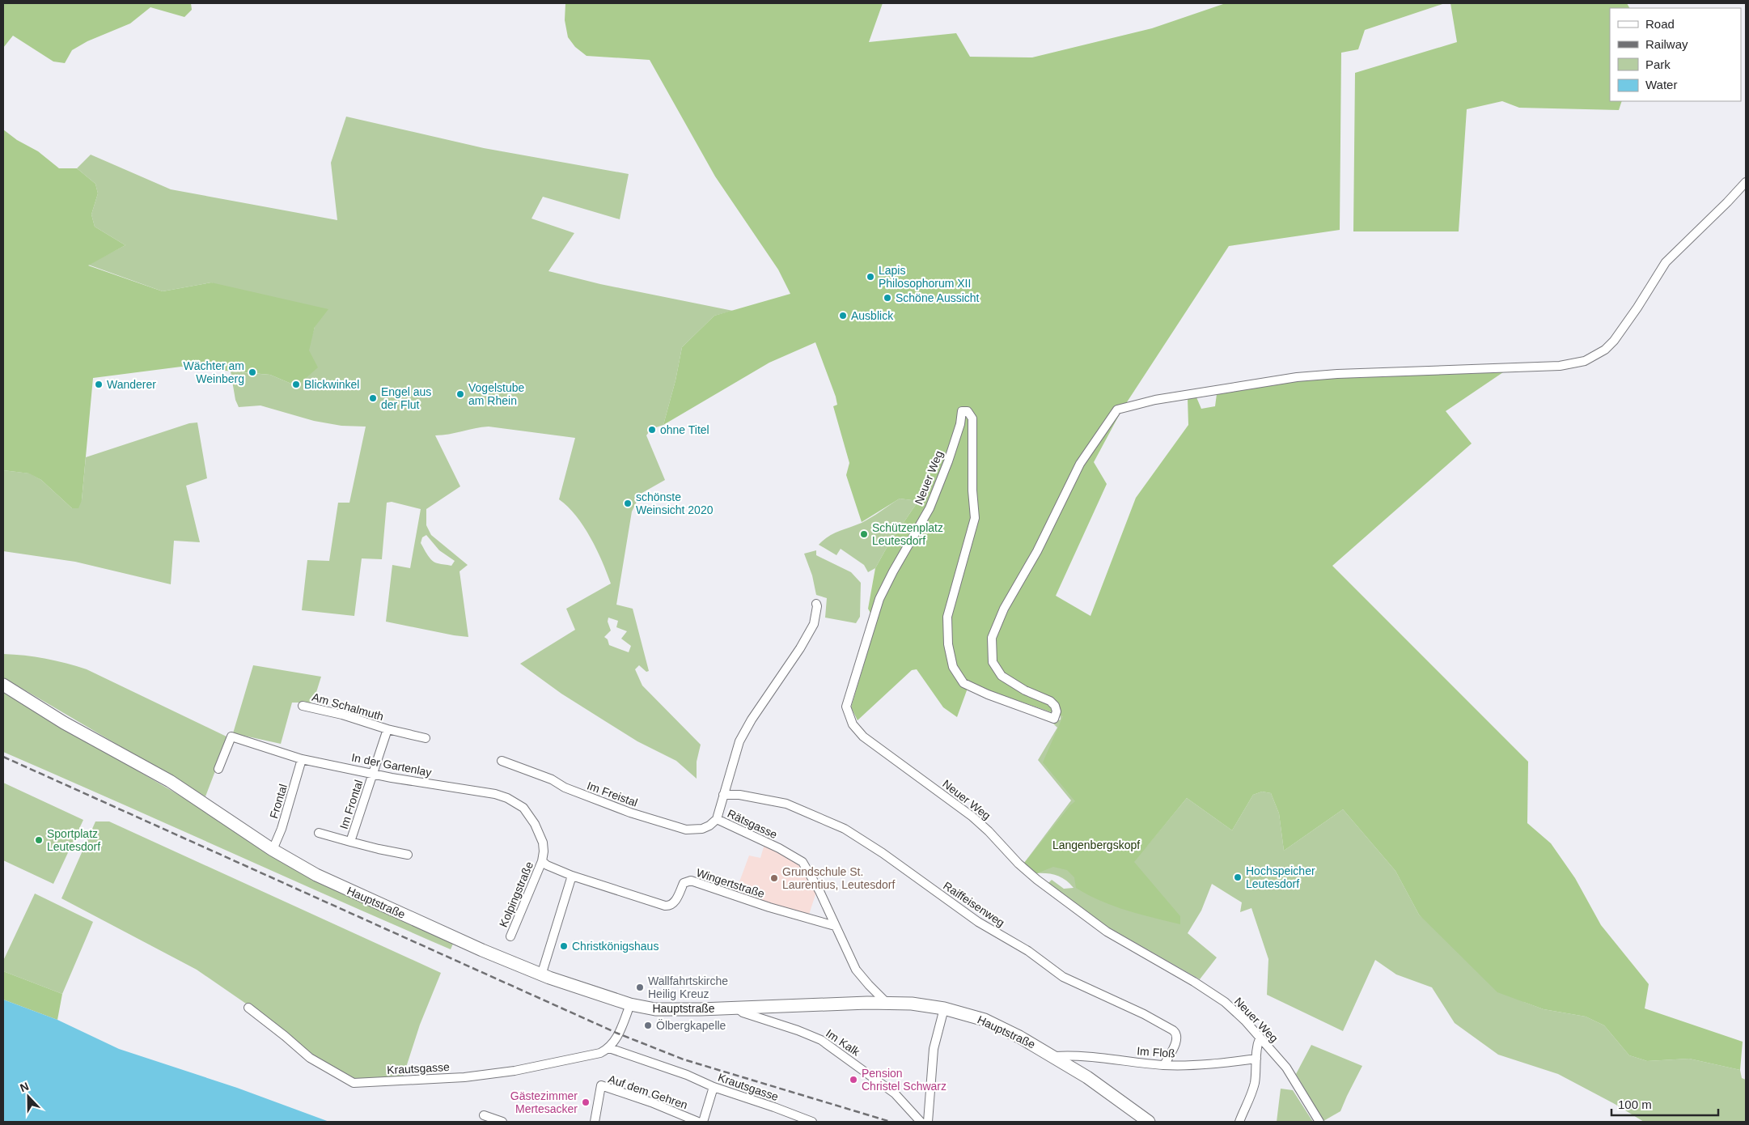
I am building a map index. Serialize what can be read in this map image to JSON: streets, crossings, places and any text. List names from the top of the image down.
{
  "streets": {
    "main road": ["Hauptstraße"],
    "street": [
      "Neuer Weg",
      "Am Schalmuth",
      "In der Gartenlay",
      "Im Freistal",
      "Frontal",
      "Im Frontal",
      "Rätsgasse",
      "Wingertstraße",
      "Kolpingstraße",
      "Raiffeisenweg",
      "Im Kalk",
      "Im Floß",
      "Krautsgasse",
      "Auf dem Gehren"
    ]
  },
  "crossings": [
    ["Am Schalmuth", "In der Gartenlay"],
    ["Am Schalmuth", "Im Frontal"],
    ["In der Gartenlay", "Frontal"],
    ["In der Gartenlay", "Im Frontal"],
    ["In der Gartenlay", "Wingertstraße"],
    ["In der Gartenlay", "Kolpingstraße"],
    ["Im Freistal", "Rätsgasse"],
    ["Frontal", "Hauptstraße"],
    ["Rätsgasse", "Wingertstraße"],
    ["Rätsgasse", "Hauptstraße"],
    ["Rätsgasse", "Raiffeisenweg"],
    ["Wingertstraße", "Kolpingstraße"],
    ["Hauptstraße", "Im Kalk"],
    ["Hauptstraße", "Im Floß"],
    ["Raiffeisenweg", "Im Floß"]
  ],
  "parks": ["Langenbergskopf"],
  "places": [
    "Lapis Philosophorum XII",
    "Schöne Aussicht",
    "Ausblick",
    "Wächter am Weinberg",
    "Wanderer",
    "Blickwinkel",
    "Vogelstube am Rhein",
    "Engel aus der Flut",
    "ohne Titel",
    "schönste Weinsicht 2020",
    "Schützenplatz Leutesdorf",
    "Sportplatz Leutesdorf",
    "Hochspeicher Leutesdorf",
    "Grundschule St. Laurentius, Leutesdorf",
    "Christkönigshaus",
    "Wallfahrtskirche Heilig Kreuz",
    "Ölbergkapelle",
    "Pension Christel Schwarz",
    "Gästezimmer Mertesacker"
  ],
  "legend": [
    "Road",
    "Railway",
    "Park",
    "Water"
  ],
  "scale_bar": "100 m",
  "north": "top"
}
